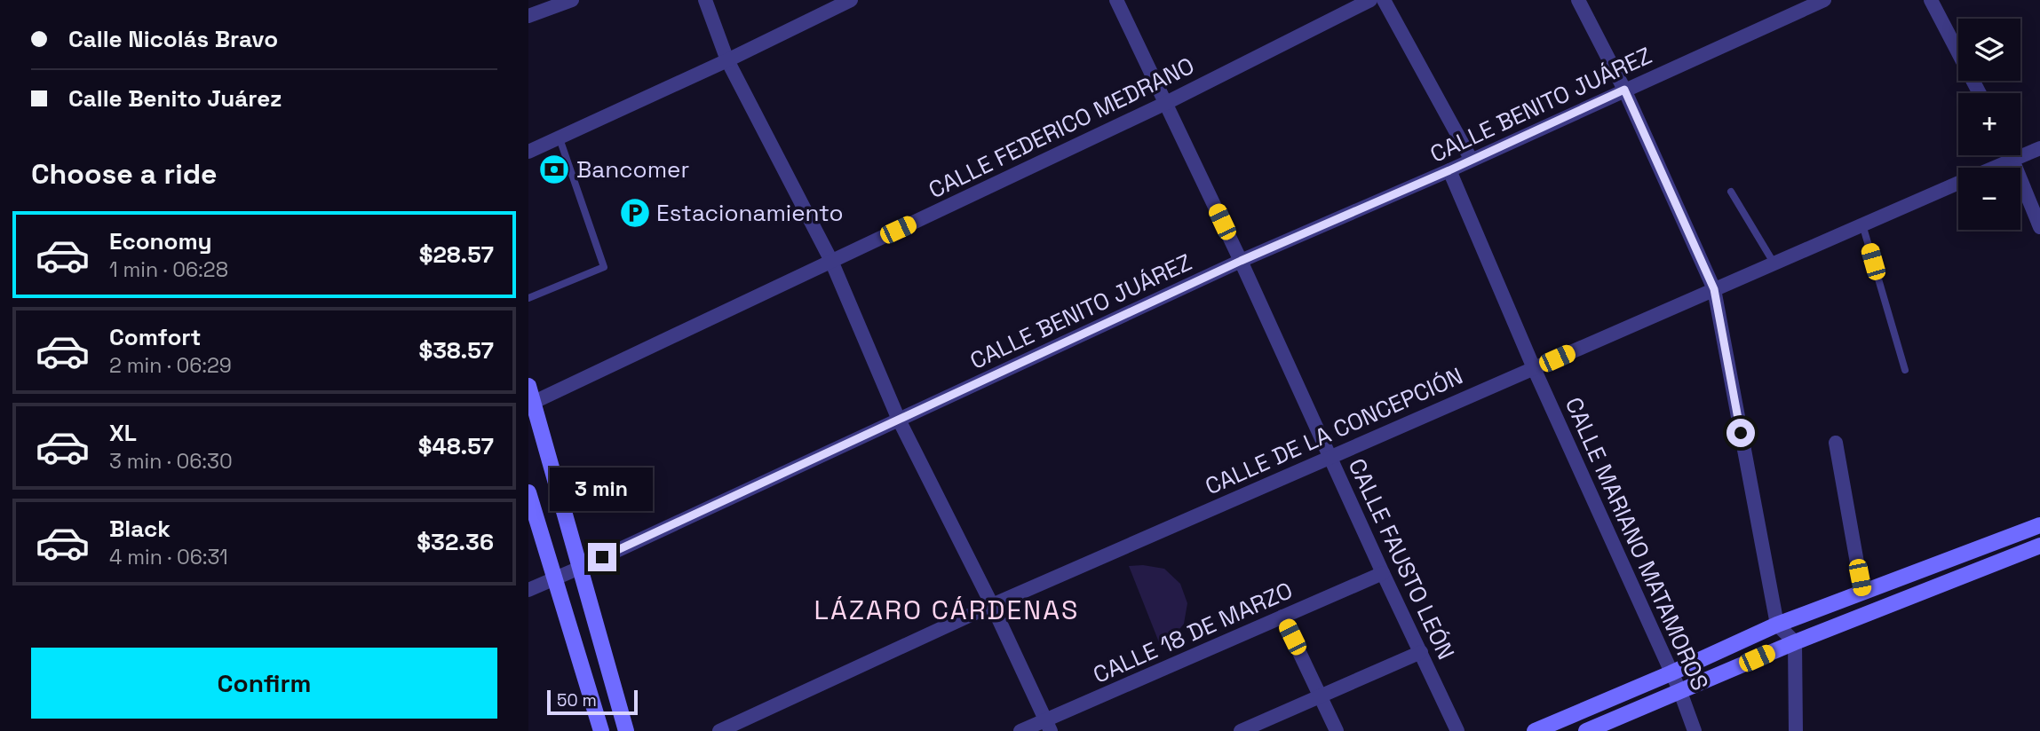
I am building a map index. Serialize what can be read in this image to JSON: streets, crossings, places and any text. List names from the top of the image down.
{
  "streets": {
    "street": [
      "CALLE BENITO JUÁREZ",
      "CALLE FEDERICO MEDRANO",
      "CALLE DE LA CONCEPCIÓN",
      "CALLE MARIANO MATAMOROS",
      "CALLE FAUSTO LEÓN",
      "CALLE 18 DE MARZO"
    ]
  },
  "crossings": [
    ["CALLE BENITO JUÁREZ", "CALLE MARIANO MATAMOROS"],
    ["CALLE BENITO JUÁREZ", "CALLE FAUSTO LEÓN"],
    ["CALLE FEDERICO MEDRANO", "CALLE FAUSTO LEÓN"],
    ["CALLE DE LA CONCEPCIÓN", "CALLE MARIANO MATAMOROS"],
    ["CALLE DE LA CONCEPCIÓN", "CALLE FAUSTO LEÓN"],
    ["CALLE FAUSTO LEÓN", "CALLE 18 DE MARZO"]
  ],
  "districts": ["LÁZARO CÁRDENAS"],
  "places": {
    "bank": ["Bancomer"],
    "parking": ["Estacionamiento"]
  },
  "scale_bar": "50 m",
  "page": {
    "banner": ["Calle Nicolás Bravo", "Calle Benito Juárez"],
    "map_buttons": ["+", "−"],
    "heading": "Choose a ride",
    "list": [
      {
        "name": "Economy",
        "note": "1 min · 06:28",
        "value": "$28.57"
      },
      {
        "name": "Comfort",
        "note": "2 min · 06:29",
        "value": "$38.57"
      },
      {
        "name": "XL",
        "note": "3 min · 06:30",
        "value": "$48.57"
      },
      {
        "name": "Black",
        "note": "4 min · 06:31",
        "value": "$32.36"
      }
    ],
    "bubble": "3 min",
    "buttons": "Confirm",
    "scale": "50 m"
  }
}
